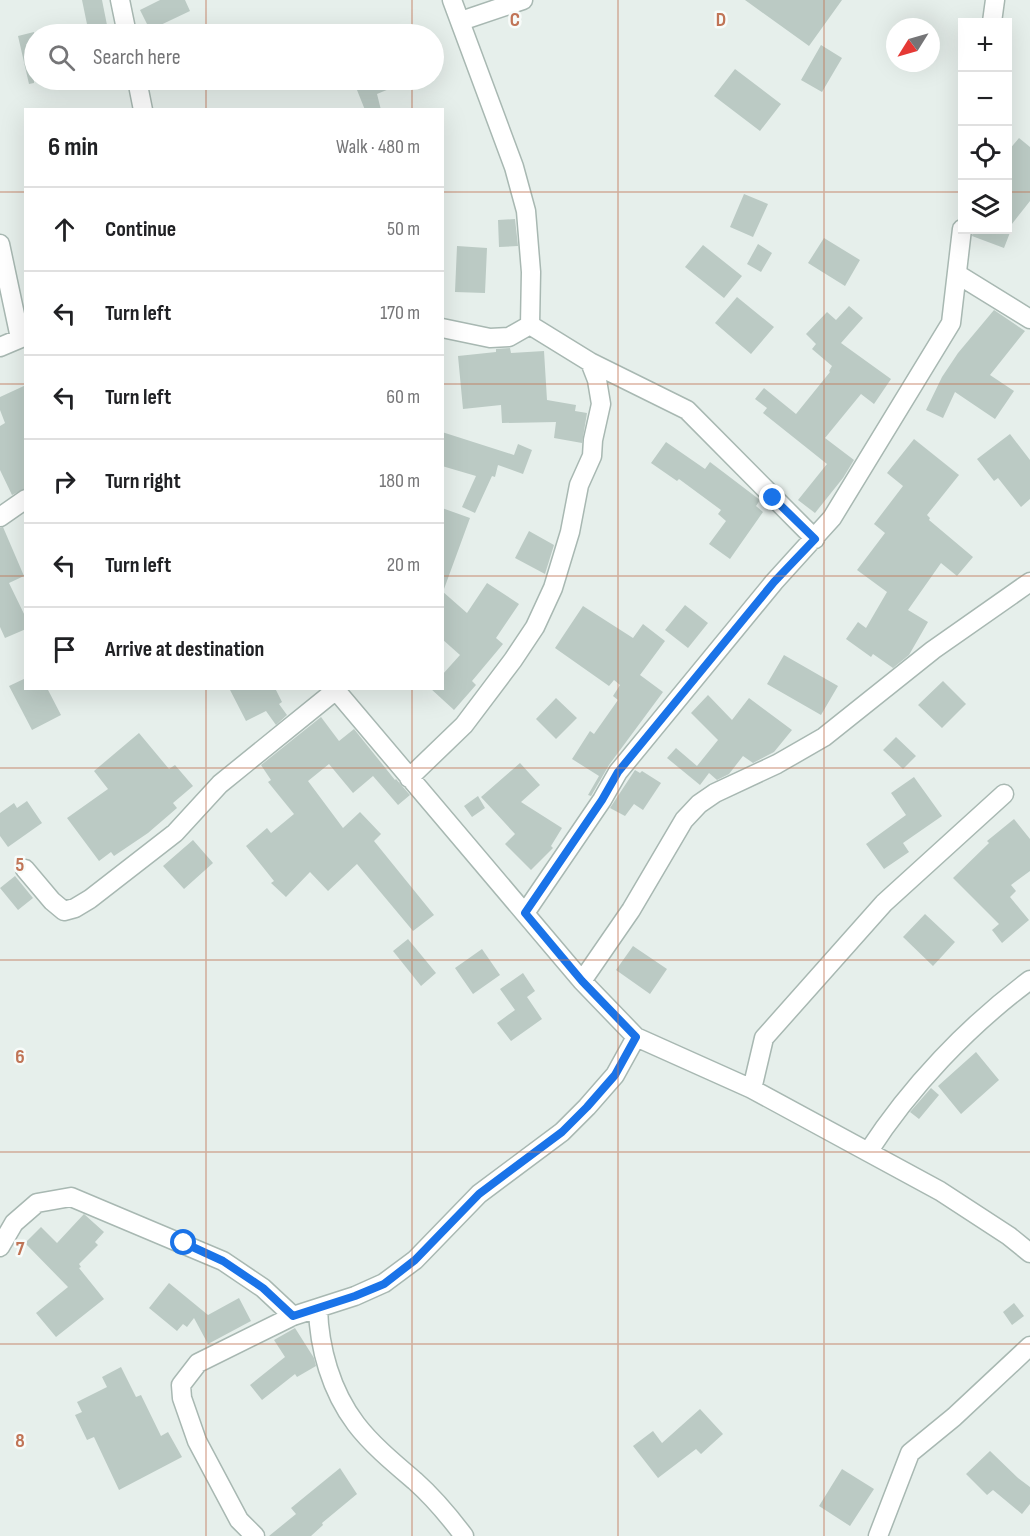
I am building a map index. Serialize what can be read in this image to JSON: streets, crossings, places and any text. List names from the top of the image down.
{
  "north": "bottom left",
  "page": {
    "map_buttons": ["+", "−"],
    "search": "Search here",
    "heading": ["6 min", "Walk · 480 m"],
    "list": [
      ["Continue", "50 m"],
      ["Turn left", "170 m"],
      ["Turn left", "60 m"],
      ["Turn right", "180 m"],
      ["Turn left", "20 m"],
      "Arrive at destination"
    ]
  },
  "grid": {
    "columns": ["C", "D"],
    "rows": [
      "5",
      "6",
      "7",
      "8"
    ]
  }
}
